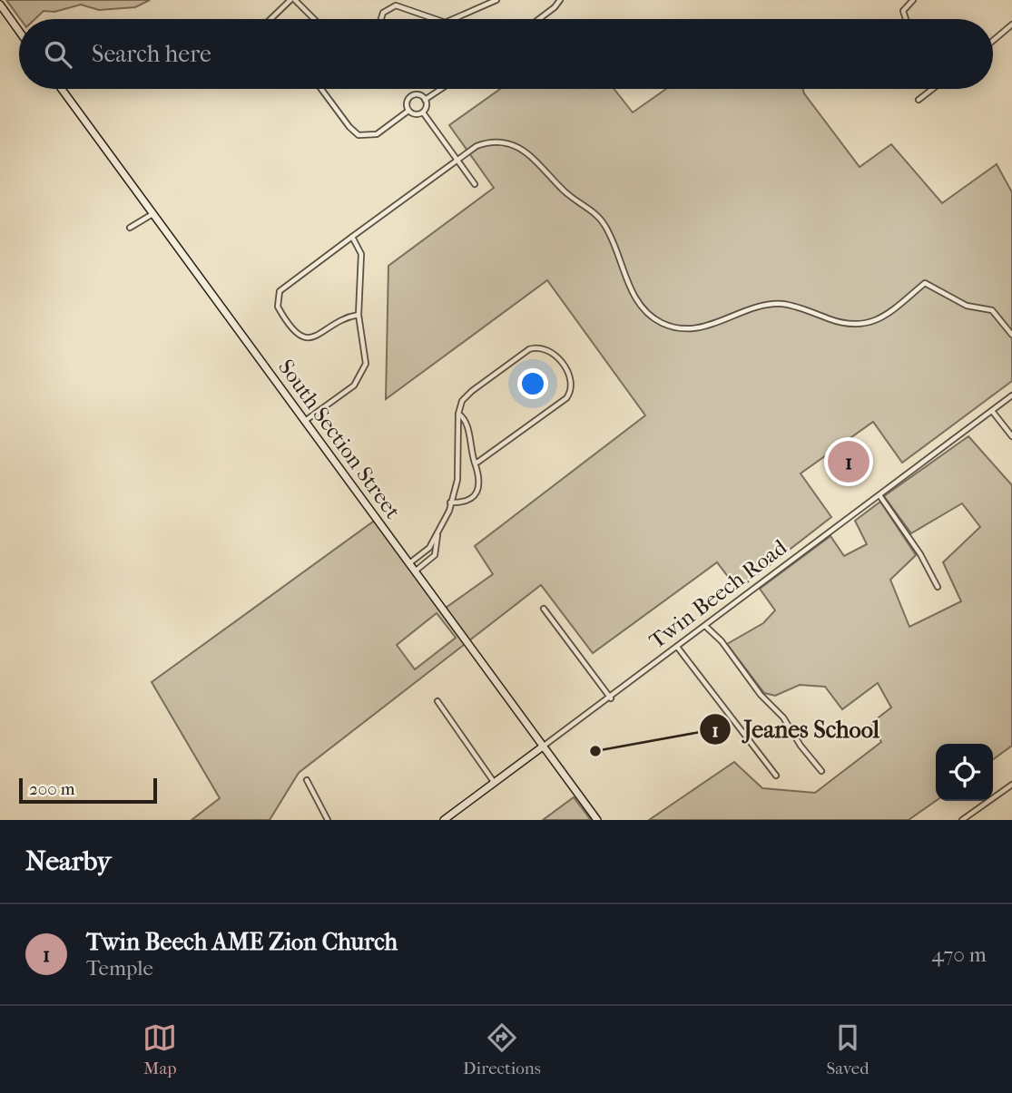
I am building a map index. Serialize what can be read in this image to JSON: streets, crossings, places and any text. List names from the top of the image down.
{
  "streets": {
    "street": ["South Section Street", "Twin Beech Road"]
  },
  "crossings": [
    ["South Section Street", "Twin Beech Road"]
  ],
  "places": ["Jeanes School"],
  "scale_bar": "200 m",
  "page": {
    "search": "Search here",
    "pins": "1",
    "scale": "200 m",
    "heading": "Nearby",
    "list": [
      {
        "mark": "1",
        "name": "Twin Beech AME Zion Church",
        "note": "Temple",
        "value": "470 m"
      }
    ],
    "nav": ["Map", "Directions", "Saved"]
  }
}
